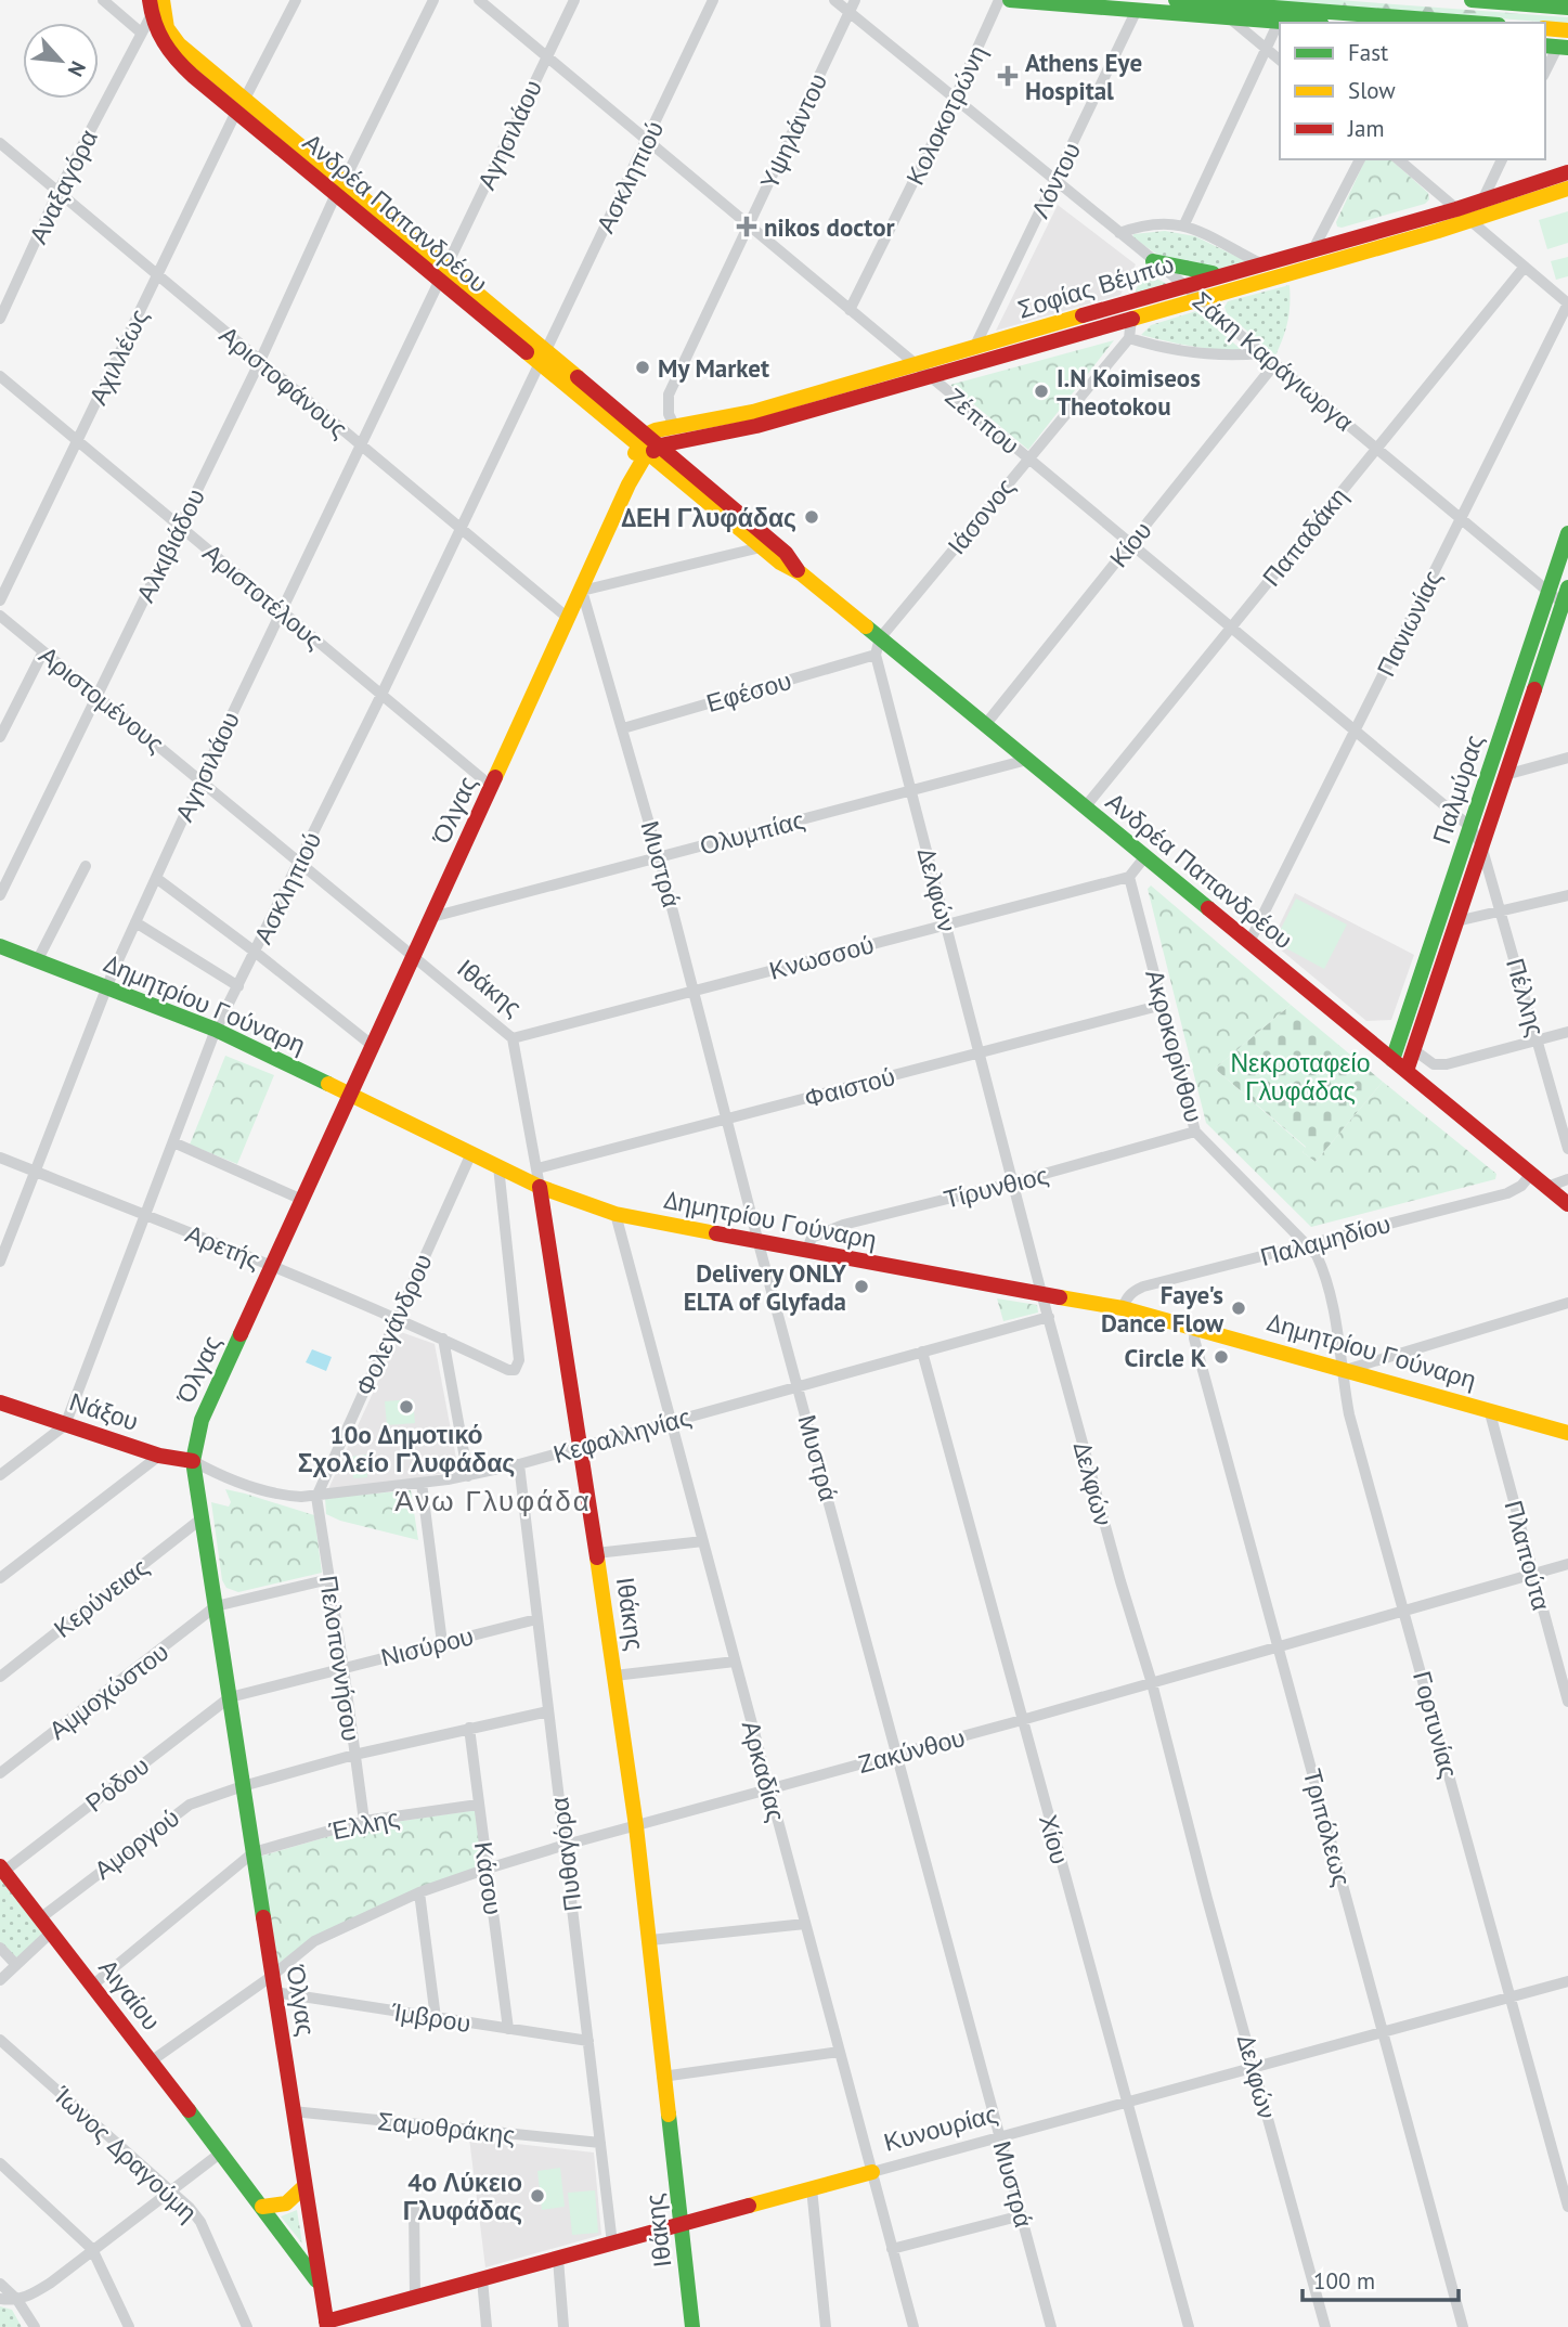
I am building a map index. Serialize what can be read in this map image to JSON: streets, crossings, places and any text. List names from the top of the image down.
{
  "streets": {
    "main road": [
      "Ανδρέα Παπανδρέου",
      "Σοφίας Βέμπω",
      "Παλμύρας",
      "Όλγας",
      "Ιθάκης",
      "Δημητρίου Γούναρη",
      "Νάξου",
      "Αιγαίου",
      "Κυνουρίας"
    ],
    "street": [
      "Κολοκοτρώνη",
      "Υψηλάντου",
      "Αγησιλάου",
      "Ασκληπιού",
      "Λόντου",
      "Αναξαγόρα",
      "Αχιλλέως",
      "Σάκη Καράγιωργα",
      "Αριστοφάνους",
      "Ζέππου",
      "Ιάσονος",
      "Παπαδάκη",
      "Κίου",
      "Αλκιβιάδου",
      "Αριστοτέλους",
      "Πανιωνίας",
      "Εφέσου",
      "Αριστομένους",
      "Ολυμπίας",
      "Μυστρά",
      "Δελφών",
      "Κνωσσού",
      "Πέλλης",
      "Ακροκορίνθου",
      "Φαιστού",
      "Τίρυνθιος",
      "Παλαμηδίου",
      "Αρετής",
      "Φολεγάνδρου",
      "Κεφαλληνίας",
      "Πλαπούτα",
      "Κερύνειας",
      "Νισύρου",
      "Πελοποννήσου",
      "Αμμοχώστου",
      "Γορτυνίας",
      "Ζακύνθου",
      "Αρκαδίας",
      "Ρόδου",
      "Έλλης",
      "Τριπόλεως",
      "Χίου",
      "Αμοργού",
      "Πυθαγόρα",
      "Κάσου",
      "Ίμβρου",
      "Σαμοθράκης",
      "Ίωνος Δραγούμη"
    ]
  },
  "crossings": [
    ["Κολοκοτρώνη", "Σάκη Καράγιωργα"],
    ["Κολοκοτρώνη", "Ζέππου"],
    ["Υψηλάντου", "Σοφίας Βέμπω"],
    ["Υψηλάντου", "Σάκη Καράγιωργα"],
    ["Υψηλάντου", "Ζέππου"],
    ["Αγησιλάου", "Ανδρέα Παπανδρέου"],
    ["Αγησιλάου", "Αριστοφάνους"],
    ["Αγησιλάου", "Ζέππου"],
    ["Αγησιλάου", "Αριστοτέλους"],
    ["Αγησιλάου", "Αριστομένους"],
    ["Αγησιλάου", "Δημητρίου Γούναρη"],
    ["Αγησιλάου", "Αρετής"],
    ["Ασκληπιού", "Ανδρέα Παπανδρέου"],
    ["Ασκληπιού", "Αριστοφάνους"],
    ["Ασκληπιού", "Ζέππου"],
    ["Ασκληπιού", "Αριστοτέλους"],
    ["Ασκληπιού", "Αριστομένους"],
    ["Ασκληπιού", "Δημητρίου Γούναρη"],
    ["Ασκληπιού", "Αρετής"],
    ["Ασκληπιού", "Νάξου"],
    ["Λόντου", "Σοφίας Βέμπω"],
    ["Λόντου", "Σάκη Καράγιωργα"],
    ["Αναξαγόρα", "Ανδρέα Παπανδρέου"],
    ["Αναξαγόρα", "Αριστοφάνους"],
    ["Ανδρέα Παπανδρέου", "Σοφίας Βέμπω"],
    ["Ανδρέα Παπανδρέου", "Αχιλλέως"],
    ["Ανδρέα Παπανδρέου", "Ιάσονος"],
    ["Ανδρέα Παπανδρέου", "Παπαδάκη"],
    ["Ανδρέα Παπανδρέου", "Κίου"],
    ["Ανδρέα Παπανδρέου", "Αλκιβιάδου"],
    ["Ανδρέα Παπανδρέου", "Πανιωνίας"],
    ["Ανδρέα Παπανδρέου", "Εφέσου"],
    ["Ανδρέα Παπανδρέου", "Παλμύρας"],
    ["Ανδρέα Παπανδρέου", "Όλγας"],
    ["Ανδρέα Παπανδρέου", "Ολυμπίας"],
    ["Ανδρέα Παπανδρέου", "Δελφών"],
    ["Ανδρέα Παπανδρέου", "Παλαμηδίου"],
    ["Σοφίας Βέμπω", "Σάκη Καράγιωργα"],
    ["Σοφίας Βέμπω", "Ζέππου"],
    ["Σοφίας Βέμπω", "Όλγας"],
    ["Αχιλλέως", "Αριστοφάνους"],
    ["Αχιλλέως", "Αριστοτέλους"],
    ["Σάκη Καράγιωργα", "Παπαδάκη"],
    ["Σάκη Καράγιωργα", "Κίου"],
    ["Σάκη Καράγιωργα", "Πανιωνίας"],
    ["Σάκη Καράγιωργα", "Παλμύρας"],
    ["Αριστοφάνους", "Αλκιβιάδου"],
    ["Αριστοφάνους", "Όλγας"],
    ["Ζέππου", "Ιάσονος"],
    ["Ζέππου", "Παπαδάκη"],
    ["Ζέππου", "Κίου"],
    ["Ζέππου", "Πανιωνίας"],
    ["Ζέππου", "Παλμύρας"],
    ["Ζέππου", "Πέλλης"],
    ["Ιάσονος", "Εφέσου"],
    ["Ιάσονος", "Δελφών"],
    ["Αλκιβιάδου", "Αριστοτέλους"],
    ["Αλκιβιάδου", "Αριστομένους"],
    ["Αριστοτέλους", "Όλγας"],
    ["Εφέσου", "Μυστρά"],
    ["Εφέσου", "Δελφών"],
    ["Αριστομένους", "Όλγας"],
    ["Αριστομένους", "Ιθάκης"],
    ["Παλμύρας", "Πέλλης"],
    ["Όλγας", "Ολυμπίας"],
    ["Όλγας", "Μυστρά"],
    ["Όλγας", "Ιθάκης"],
    ["Όλγας", "Δημητρίου Γούναρη"],
    ["Όλγας", "Αρετής"],
    ["Όλγας", "Νάξου"],
    ["Όλγας", "Κεφαλληνίας"],
    ["Όλγας", "Κερύνειας"],
    ["Όλγας", "Νισύρου"],
    ["Όλγας", "Αμμοχώστου"],
    ["Όλγας", "Ζακύνθου"],
    ["Όλγας", "Ρόδου"],
    ["Όλγας", "Έλλης"],
    ["Όλγας", "Αμοργού"],
    ["Όλγας", "Αιγαίου"],
    ["Όλγας", "Ίμβρου"],
    ["Όλγας", "Σαμοθράκης"],
    ["Όλγας", "Κυνουρίας"],
    ["Ολυμπίας", "Μυστρά"],
    ["Ολυμπίας", "Δελφών"],
    ["Μυστρά", "Κνωσσού"],
    ["Μυστρά", "Δημητρίου Γούναρη"],
    ["Μυστρά", "Φαιστού"],
    ["Μυστρά", "Κεφαλληνίας"],
    ["Μυστρά", "Ζακύνθου"],
    ["Μυστρά", "Κυνουρίας"],
    ["Δελφών", "Κνωσσού"],
    ["Δελφών", "Δημητρίου Γούναρη"],
    ["Δελφών", "Φαιστού"],
    ["Δελφών", "Τίρυνθιος"],
    ["Δελφών", "Κεφαλληνίας"],
    ["Δελφών", "Ζακύνθου"],
    ["Δελφών", "Κυνουρίας"],
    ["Κνωσσού", "Ιθάκης"],
    ["Κνωσσού", "Ακροκορίνθου"],
    ["Ιθάκης", "Δημητρίου Γούναρη"],
    ["Ιθάκης", "Φαιστού"],
    ["Ιθάκης", "Κεφαλληνίας"],
    ["Ιθάκης", "Ζακύνθου"],
    ["Ιθάκης", "Κυνουρίας"],
    ["Δημητρίου Γούναρη", "Τίρυνθιος"],
    ["Δημητρίου Γούναρη", "Παλαμηδίου"],
    ["Δημητρίου Γούναρη", "Αρετής"],
    ["Δημητρίου Γούναρη", "Φολεγάνδρου"],
    ["Δημητρίου Γούναρη", "Πλαπούτα"],
    ["Δημητρίου Γούναρη", "Γορτυνίας"],
    ["Δημητρίου Γούναρη", "Αρκαδίας"],
    ["Δημητρίου Γούναρη", "Τριπόλεως"],
    ["Ακροκορίνθου", "Φαιστού"],
    ["Ακροκορίνθου", "Τίρυνθιος"],
    ["Ακροκορίνθου", "Παλαμηδίου"],
    ["Ακροκορίνθου", "Γορτυνίας"],
    ["Παλαμηδίου", "Γορτυνίας"],
    ["Αρετής", "Φολεγάνδρου"],
    ["Φολεγάνδρου", "Κεφαλληνίας"],
    ["Φολεγάνδρου", "Πελοποννήσου"],
    ["Νάξου", "Κεφαλληνίας"],
    ["Κεφαλληνίας", "Πελοποννήσου"],
    ["Κεφαλληνίας", "Αρκαδίας"],
    ["Κεφαλληνίας", "Χίου"],
    ["Κεφαλληνίας", "Πυθαγόρα"],
    ["Πλαπούτα", "Ζακύνθου"],
    ["Νισύρου", "Πελοποννήσου"],
    ["Νισύρου", "Ρόδου"],
    ["Νισύρου", "Πυθαγόρα"],
    ["Πελοποννήσου", "Έλλης"],
    ["Πελοποννήσου", "Αμοργού"],
    ["Γορτυνίας", "Ζακύνθου"],
    ["Γορτυνίας", "Κυνουρίας"],
    ["Ζακύνθου", "Αρκαδίας"],
    ["Ζακύνθου", "Τριπόλεως"],
    ["Ζακύνθου", "Χίου"],
    ["Ζακύνθου", "Πυθαγόρα"],
    ["Ζακύνθου", "Κάσου"],
    ["Ζακύνθου", "Αιγαίου"],
    ["Αρκαδίας", "Κυνουρίας"],
    ["Ρόδου", "Αιγαίου"],
    ["Έλλης", "Κάσου"],
    ["Τριπόλεως", "Κυνουρίας"],
    ["Χίου", "Κυνουρίας"],
    ["Αμοργού", "Πυθαγόρα"],
    ["Αμοργού", "Κάσου"],
    ["Αμοργού", "Αιγαίου"],
    ["Πυθαγόρα", "Ίμβρου"],
    ["Πυθαγόρα", "Σαμοθράκης"],
    ["Πυθαγόρα", "Κυνουρίας"],
    ["Κάσου", "Ίμβρου"]
  ],
  "districts": ["Άνω Γλυφάδα"],
  "parks": ["Νεκροταφείο Γλυφάδας"],
  "places": {
    "health": ["Athens Eye Hospital", "nikos doctor"],
    "other": [
      "My Market",
      "I.N Koimiseos Theotokou",
      "ΔΕΗ Γλυφάδας",
      "Delivery ONLY ELTA of Glyfada",
      "Faye's Dance Flow",
      "Circle K",
      "10o Δημοτικό Σχολείο Γλυφάδας",
      "4ο Λύκειο Γλυφάδας"
    ]
  },
  "legend": ["Fast", "Slow", "Jam"],
  "scale_bar": "100 m",
  "north": "bottom right"
}
